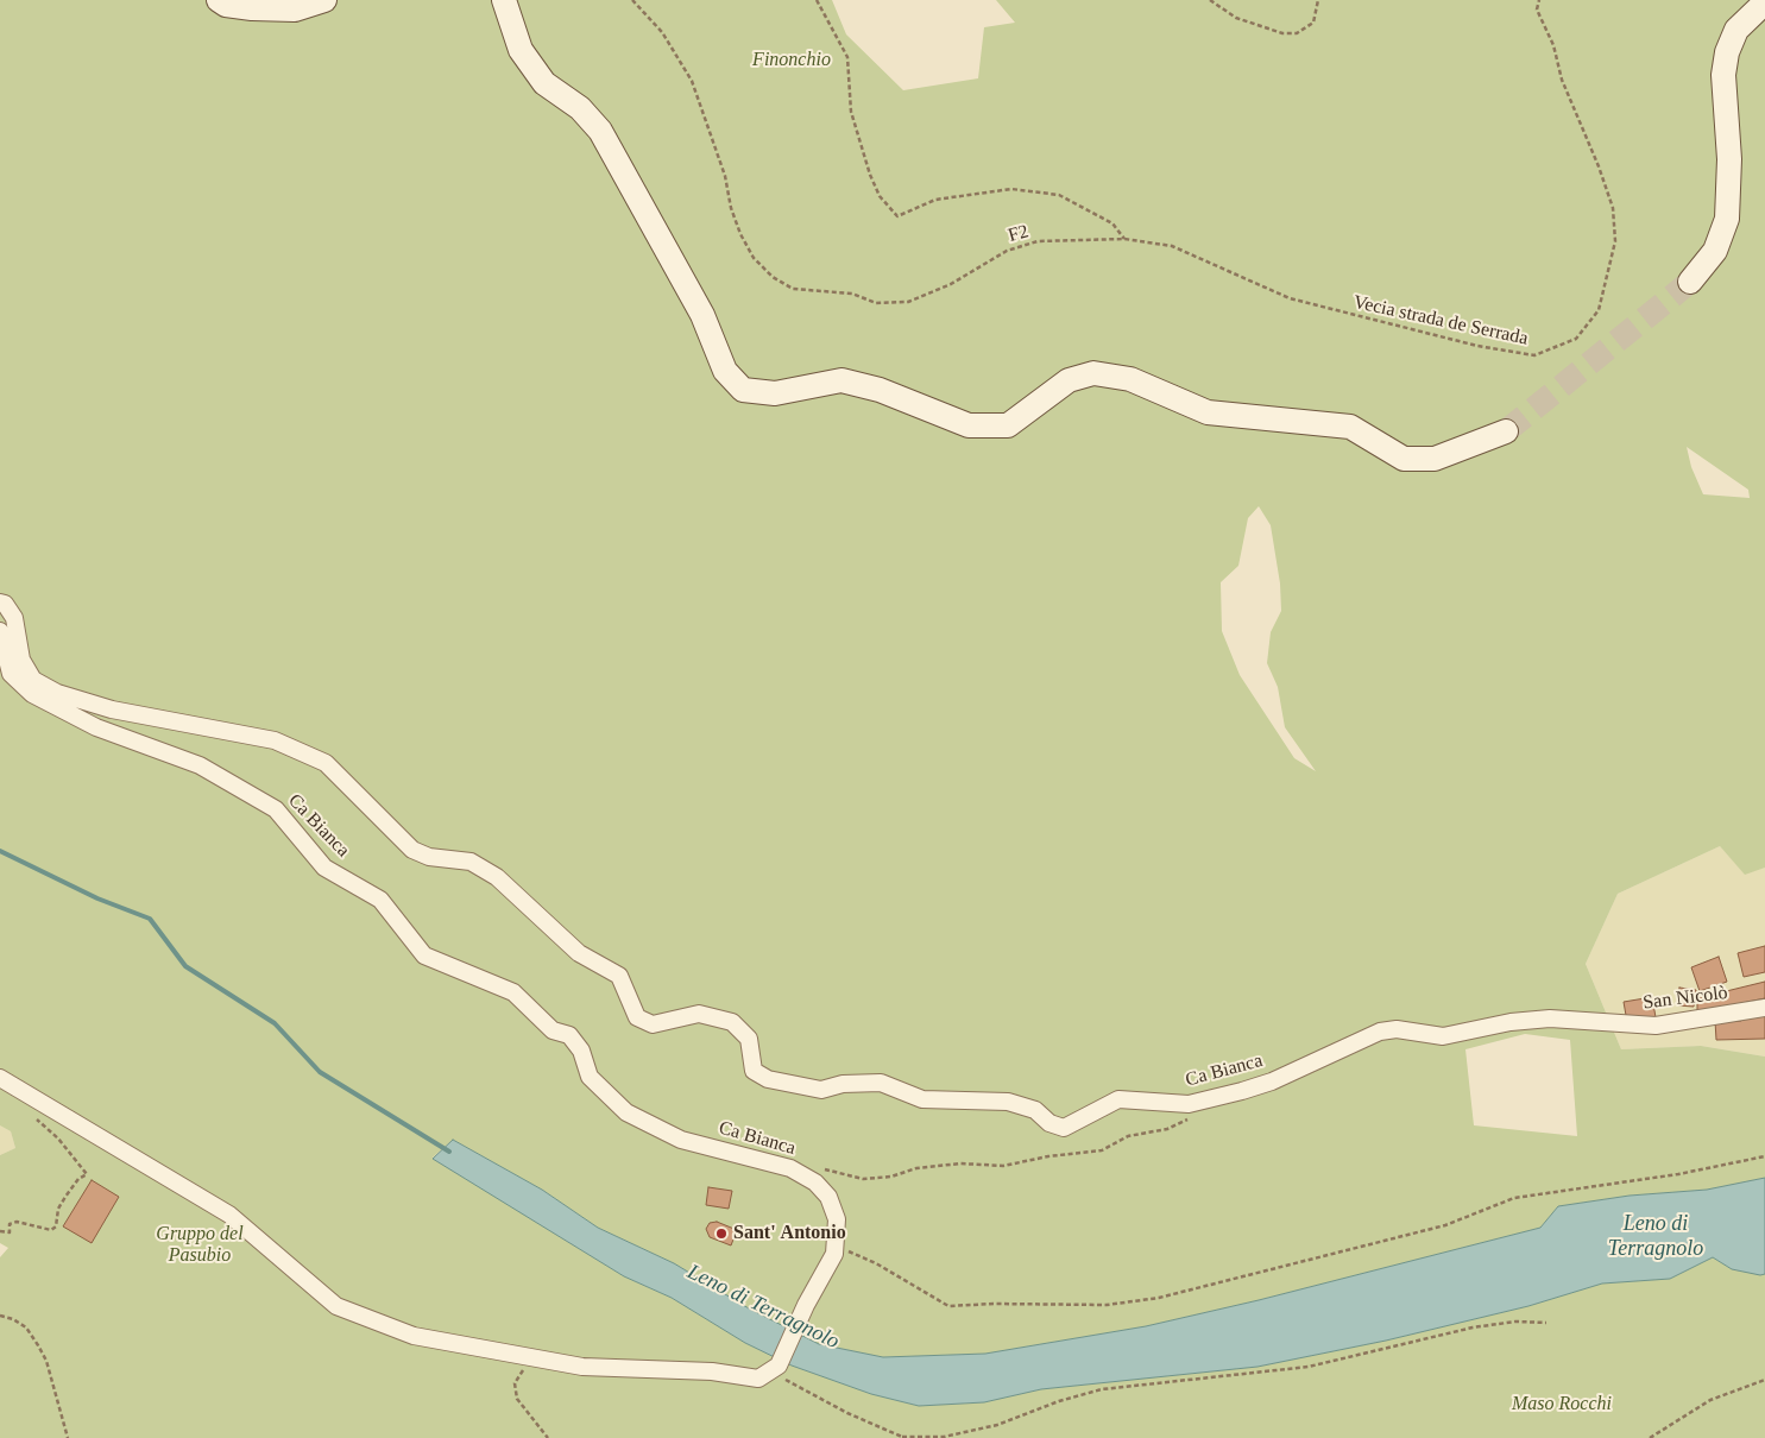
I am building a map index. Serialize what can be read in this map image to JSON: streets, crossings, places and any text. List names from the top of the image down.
{
  "streets": {
    "street": ["Ca Bianca", "San Nicolò"],
    "path": ["F2", "Vecia strada de Serrada"]
  },
  "crossings": [
    ["F2", "Vecia strada de Serrada"],
    ["Ca Bianca", "San Nicolò"]
  ],
  "water": ["Leno di Terragnolo"],
  "parks": ["Finonchio", "Gruppo del Pasubio", "Maso Rocchi"],
  "places": ["Sant' Antonio"]
}
